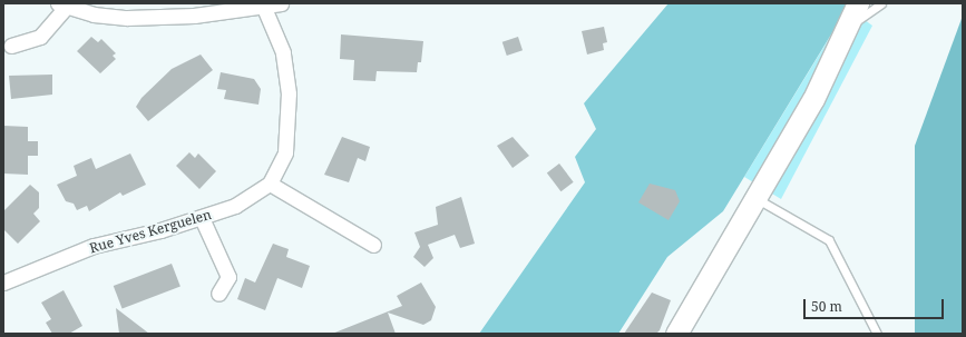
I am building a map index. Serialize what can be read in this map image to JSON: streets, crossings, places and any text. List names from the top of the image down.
{
  "streets": {
    "street": ["Rue Yves Kerguelen"]
  },
  "scale_bar": "50 m"
}
